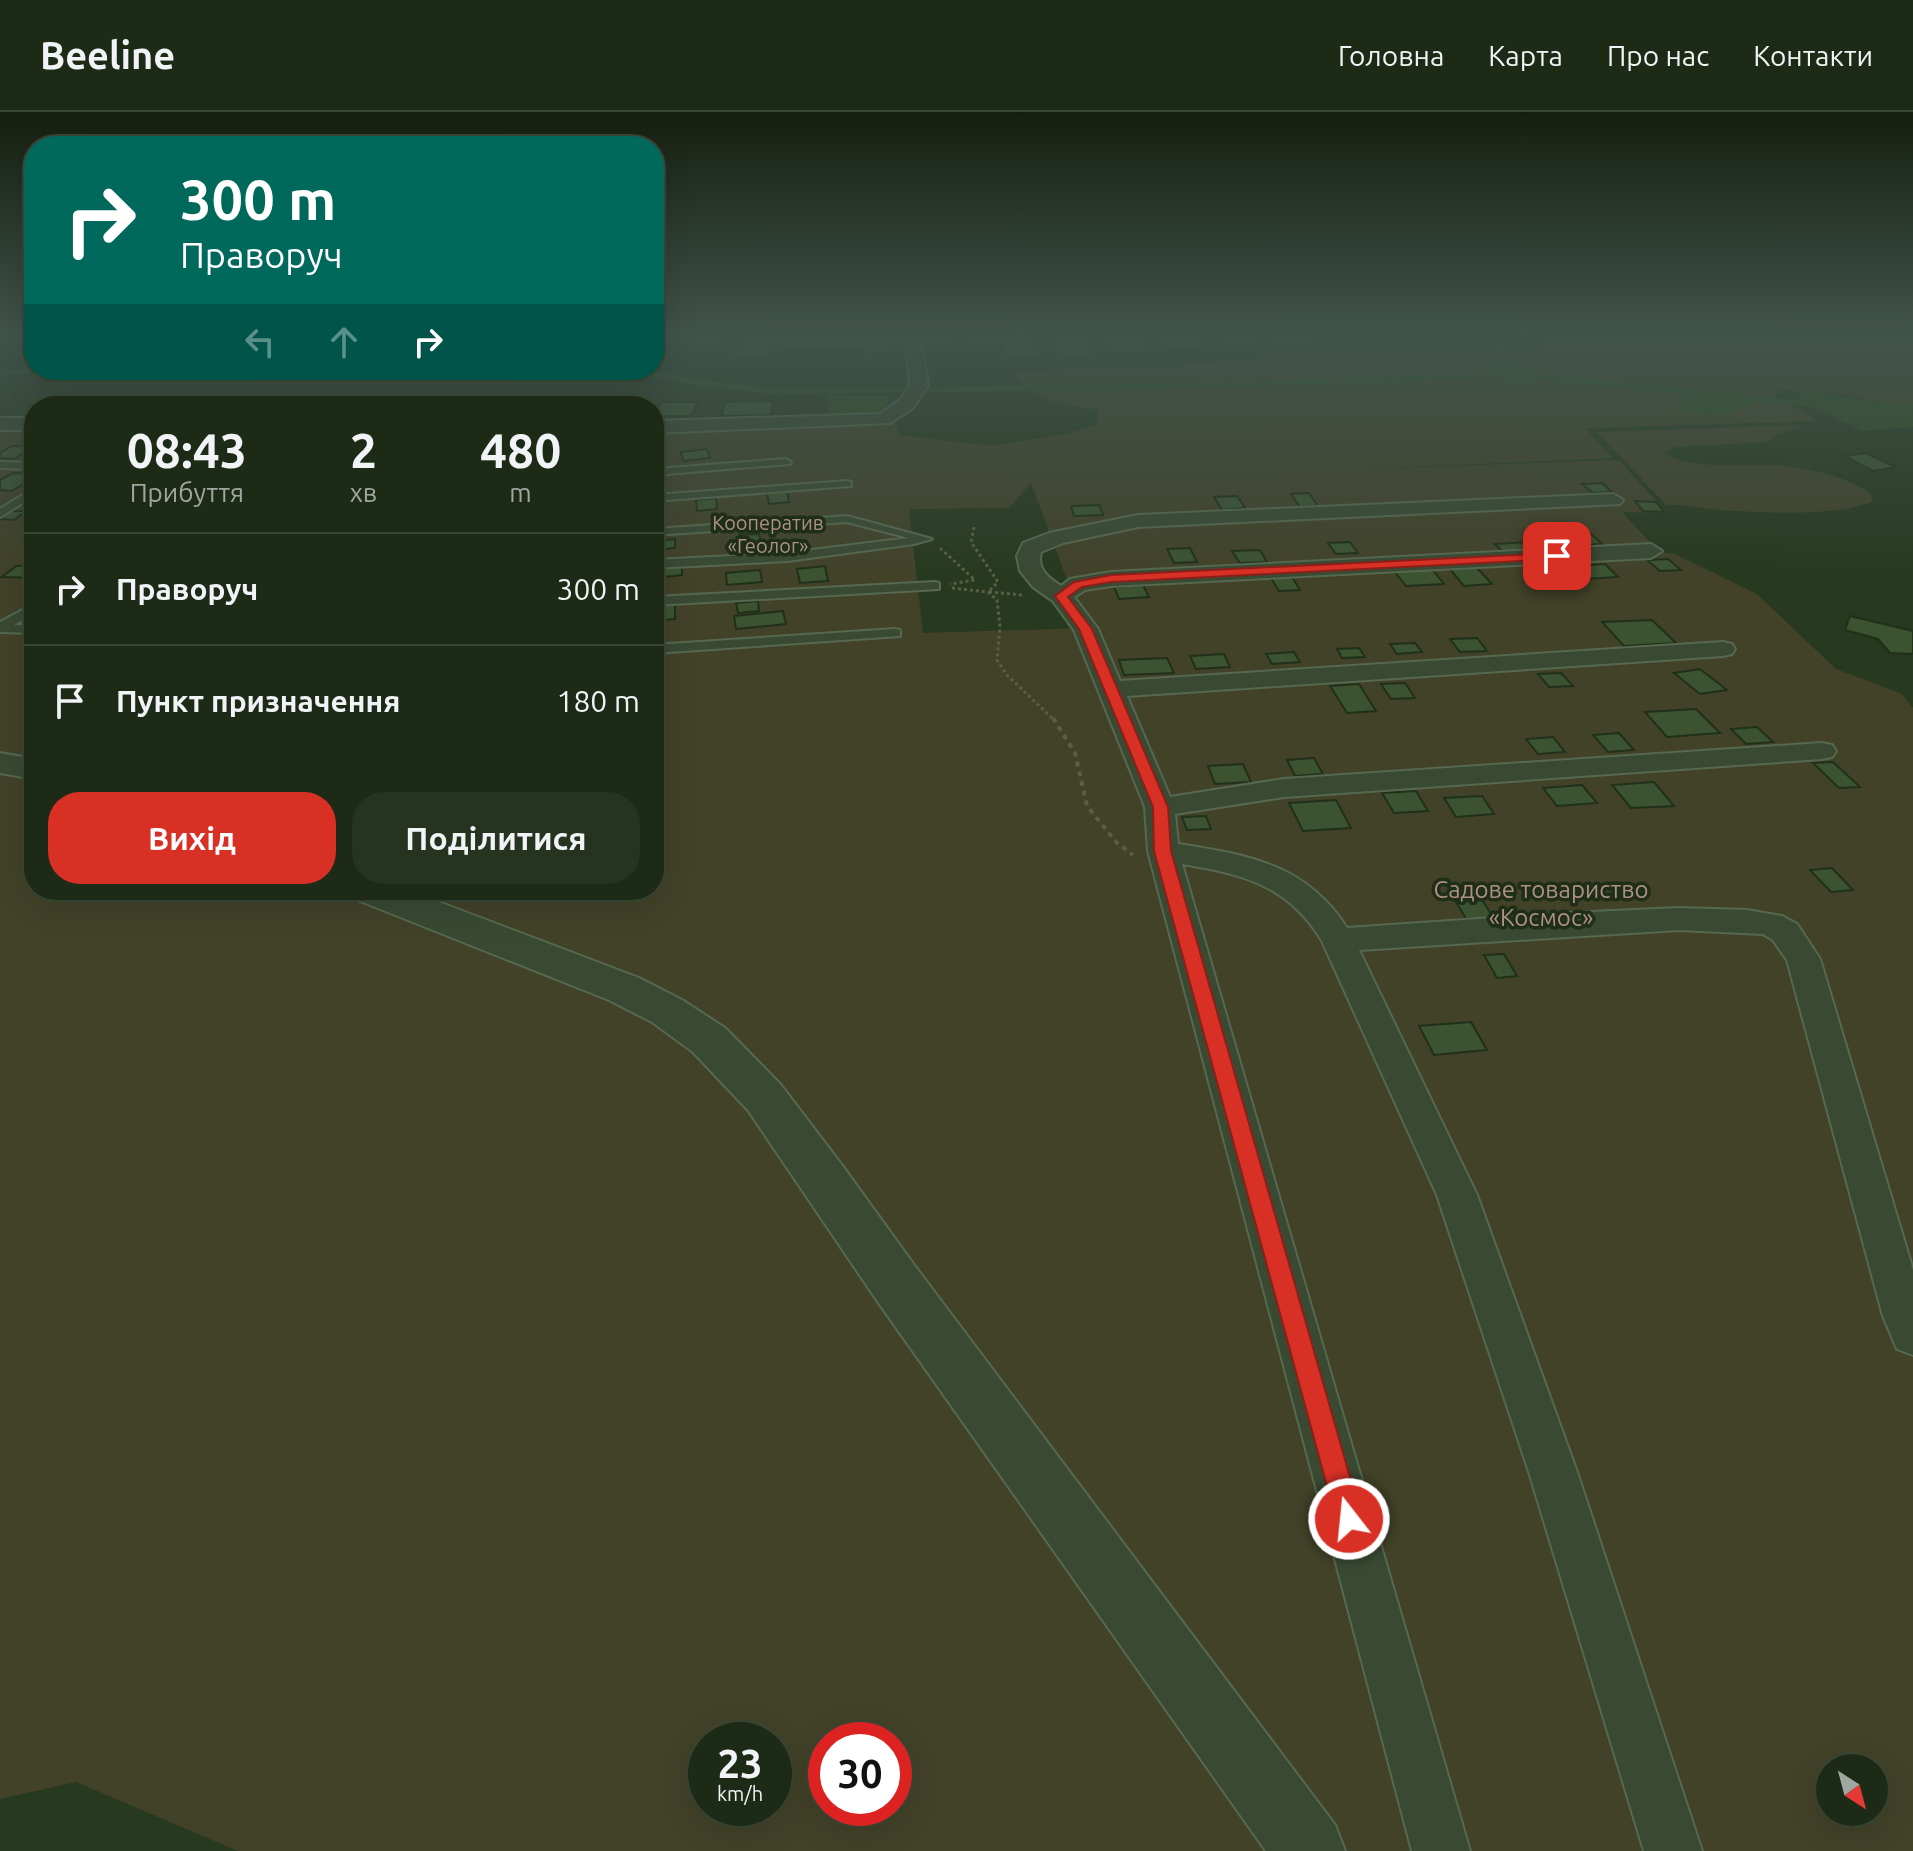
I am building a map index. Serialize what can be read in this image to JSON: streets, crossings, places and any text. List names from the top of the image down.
{
  "parks": ["Кооператив «Геолог»", "Садове товариство «Космос»"],
  "north": "bottom right",
  "page": {
    "header": "Beeline",
    "nav": [
      "Головна",
      "Карта",
      "Про нас",
      "Контакти"
    ],
    "turn": ["300 m", "Праворуч"],
    "eta": [
      "08:43",
      "Прибуття",
      "2",
      "хв",
      "480",
      "m"
    ],
    "list": [
      {
        "name": "Праворуч",
        "value": "300 m"
      },
      {
        "name": "Пункт призначення",
        "value": "180 m"
      }
    ],
    "buttons": ["Вихід", "Поділитися"],
    "speed": "23 km/h",
    "limit": "30"
  }
}
